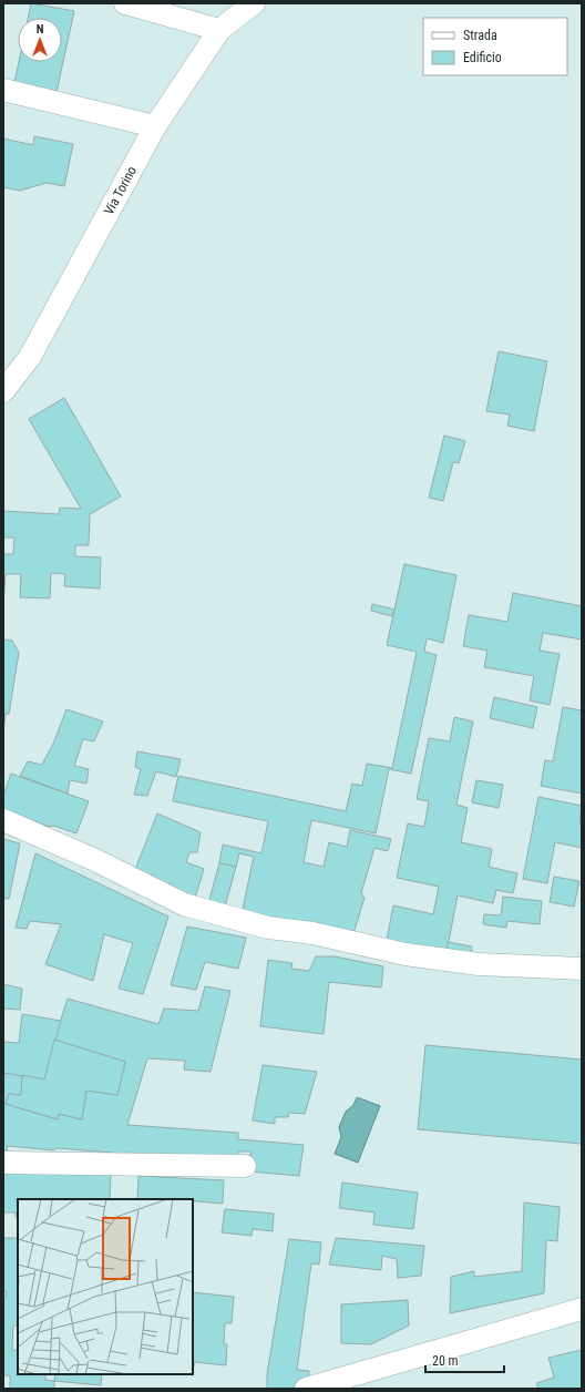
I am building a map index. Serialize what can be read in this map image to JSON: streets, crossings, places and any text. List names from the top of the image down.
{
  "streets": {
    "street": ["Via Torino"]
  },
  "legend": ["Strada", "Edificio"],
  "scale_bar": "20 m",
  "north": "top"
}
